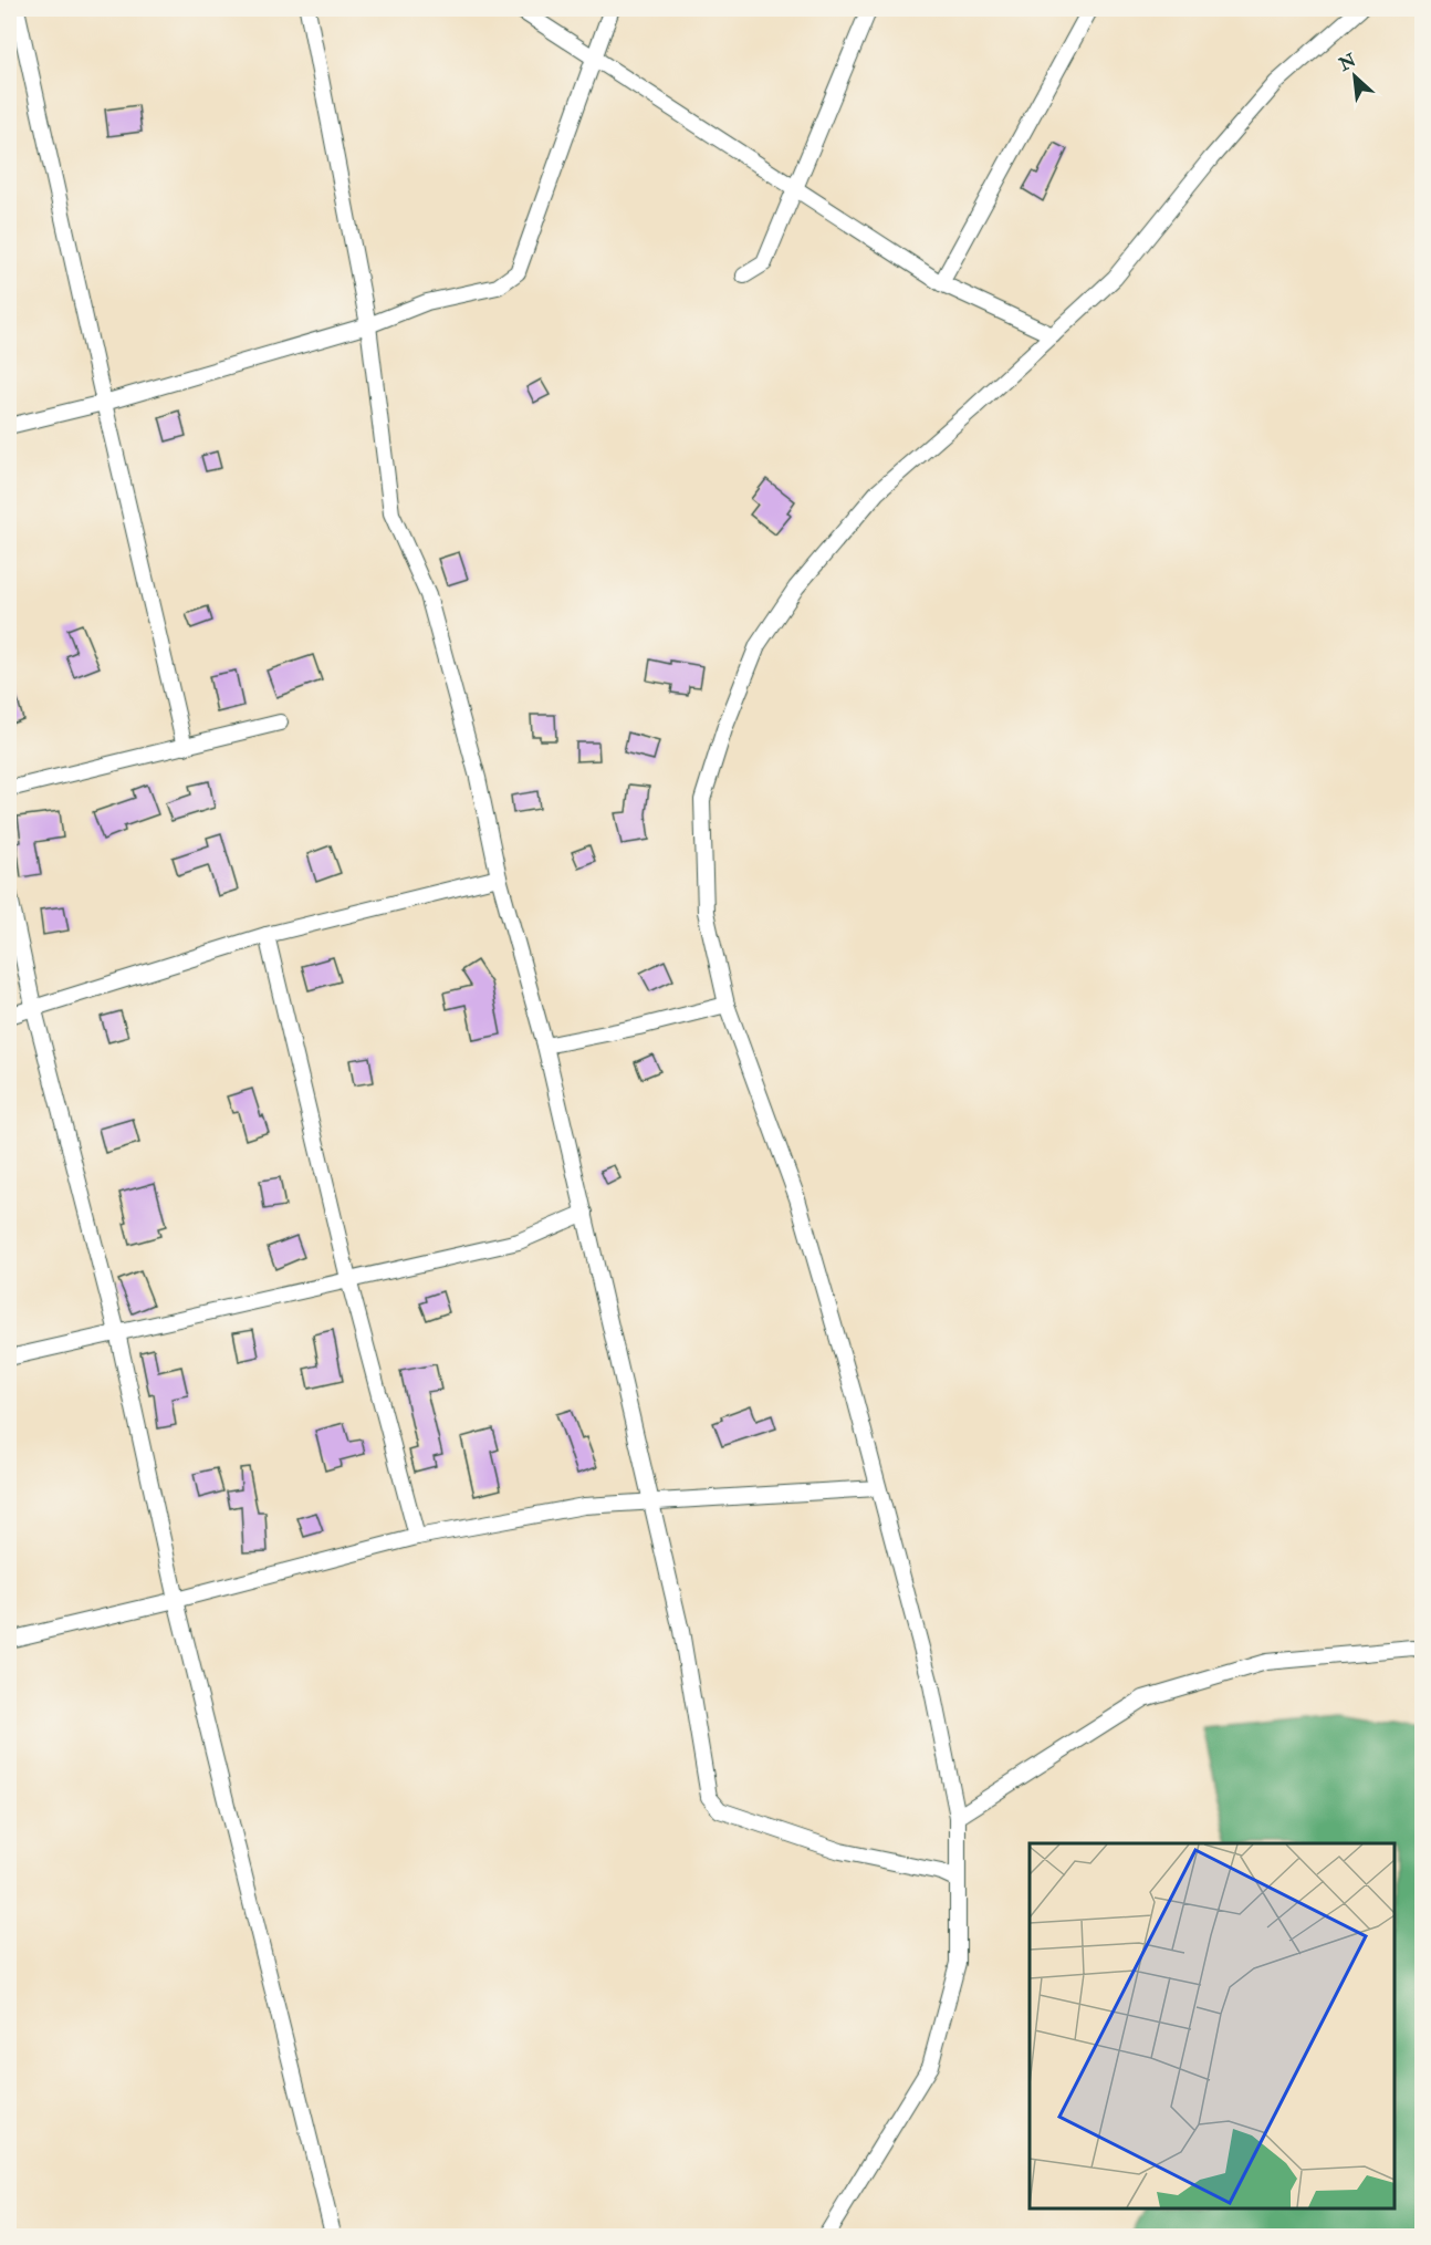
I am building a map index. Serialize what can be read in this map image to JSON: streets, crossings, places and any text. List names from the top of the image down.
{
  "north": "top left"
}
